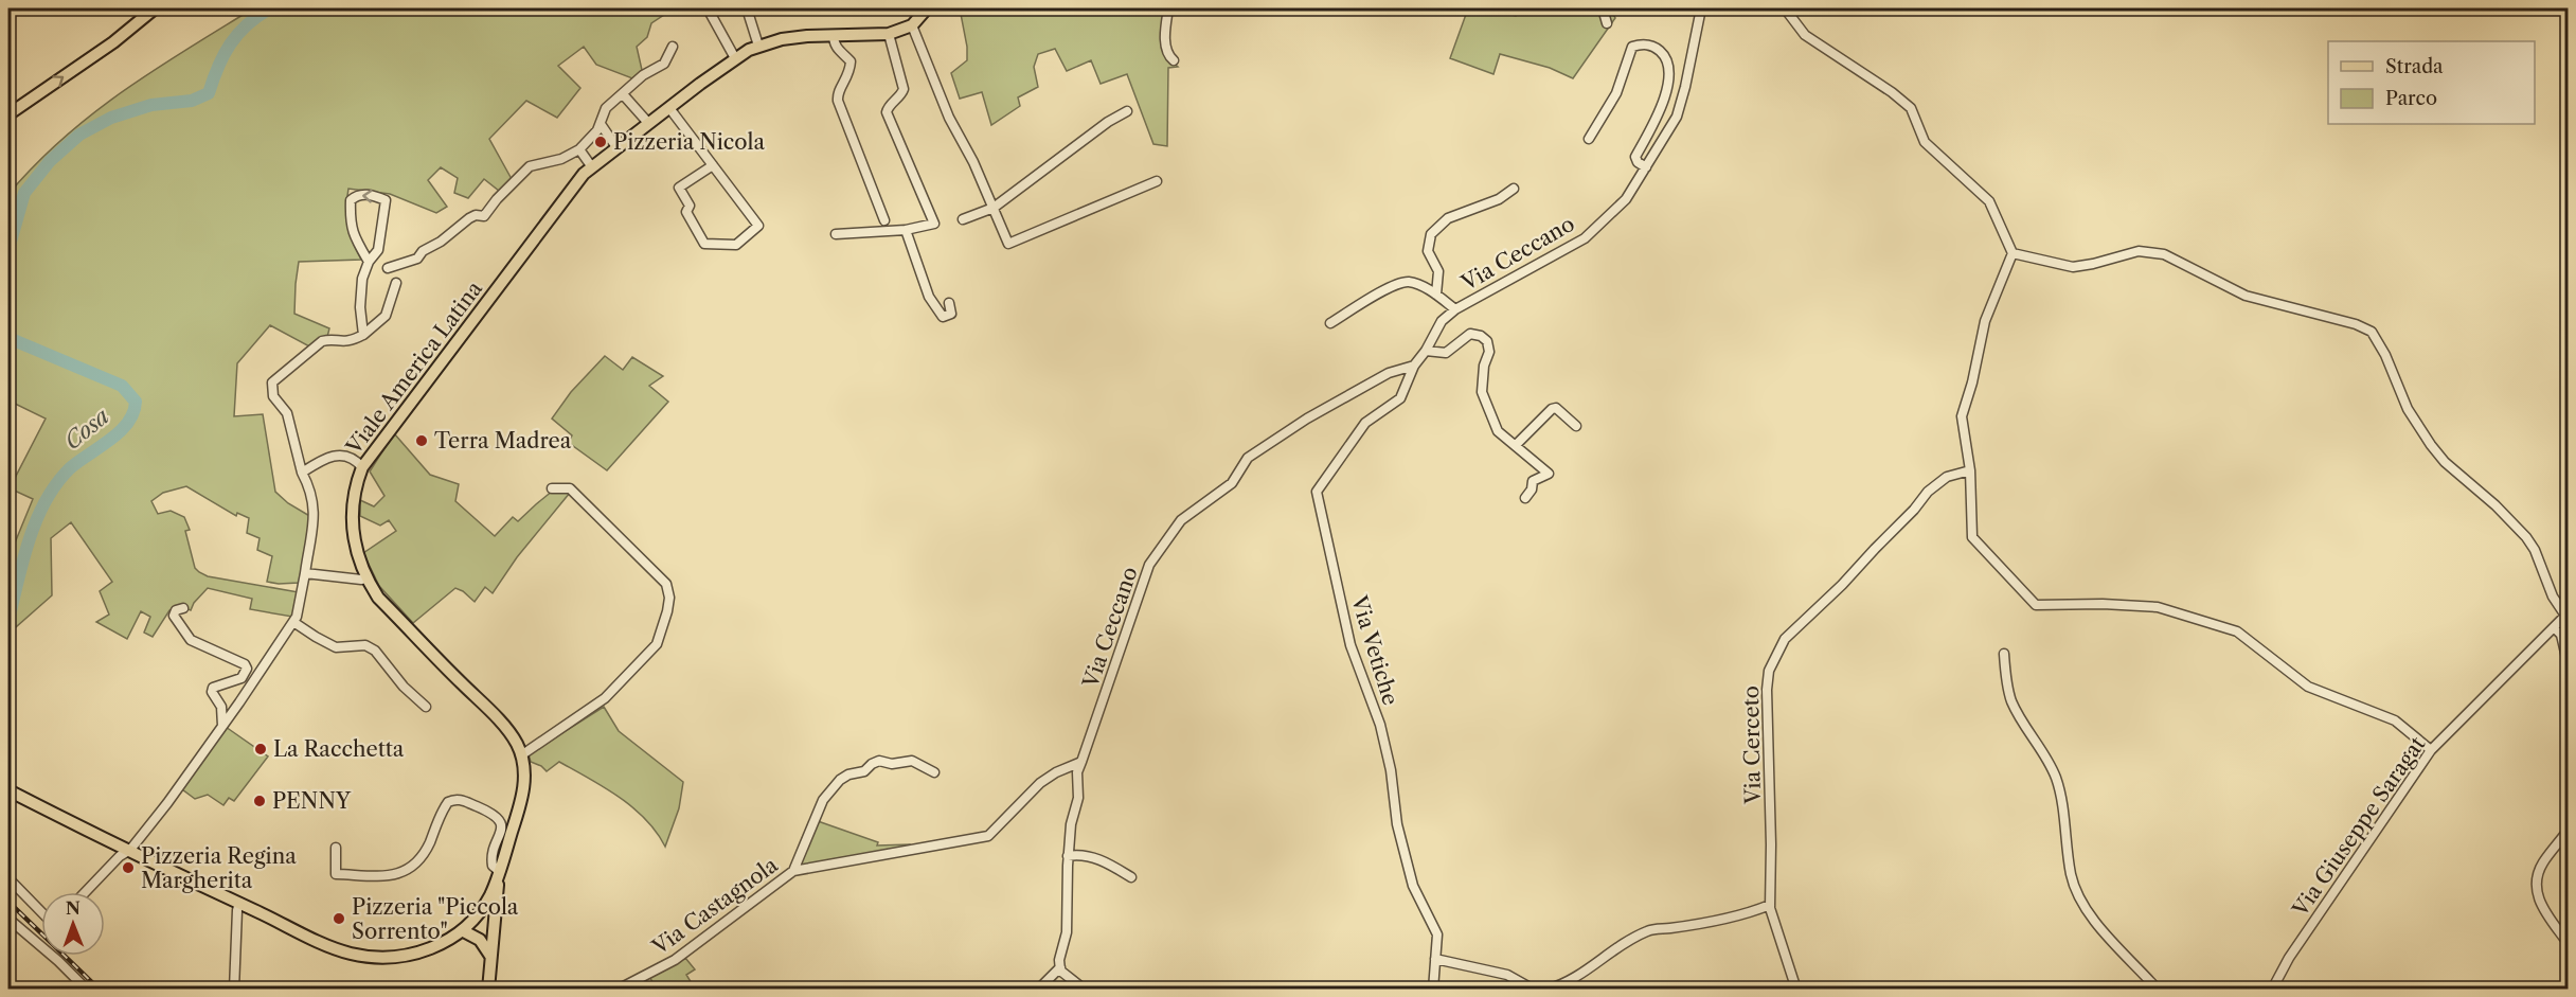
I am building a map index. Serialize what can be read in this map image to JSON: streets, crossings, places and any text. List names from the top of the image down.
{
  "streets": {
    "main road": ["Viale America Latina"],
    "street": [
      "Via Ceccano",
      "Via Vetiche",
      "Via Cerceto",
      "Via Giuseppe Saragat",
      "Via Castagnola"
    ]
  },
  "crossings": [
    ["Via Ceccano", "Via Vetiche"],
    ["Via Ceccano", "Via Castagnola"]
  ],
  "water": ["Cosa"],
  "places": [
    "Pizzeria Nicola",
    "Terra Madrea",
    "La Racchetta",
    "PENNY",
    "Pizzeria Regina Margherita",
    "Pizzeria \"Piccola Sorrento\""
  ],
  "legend": ["Strada", "Parco"],
  "north": "top"
}
